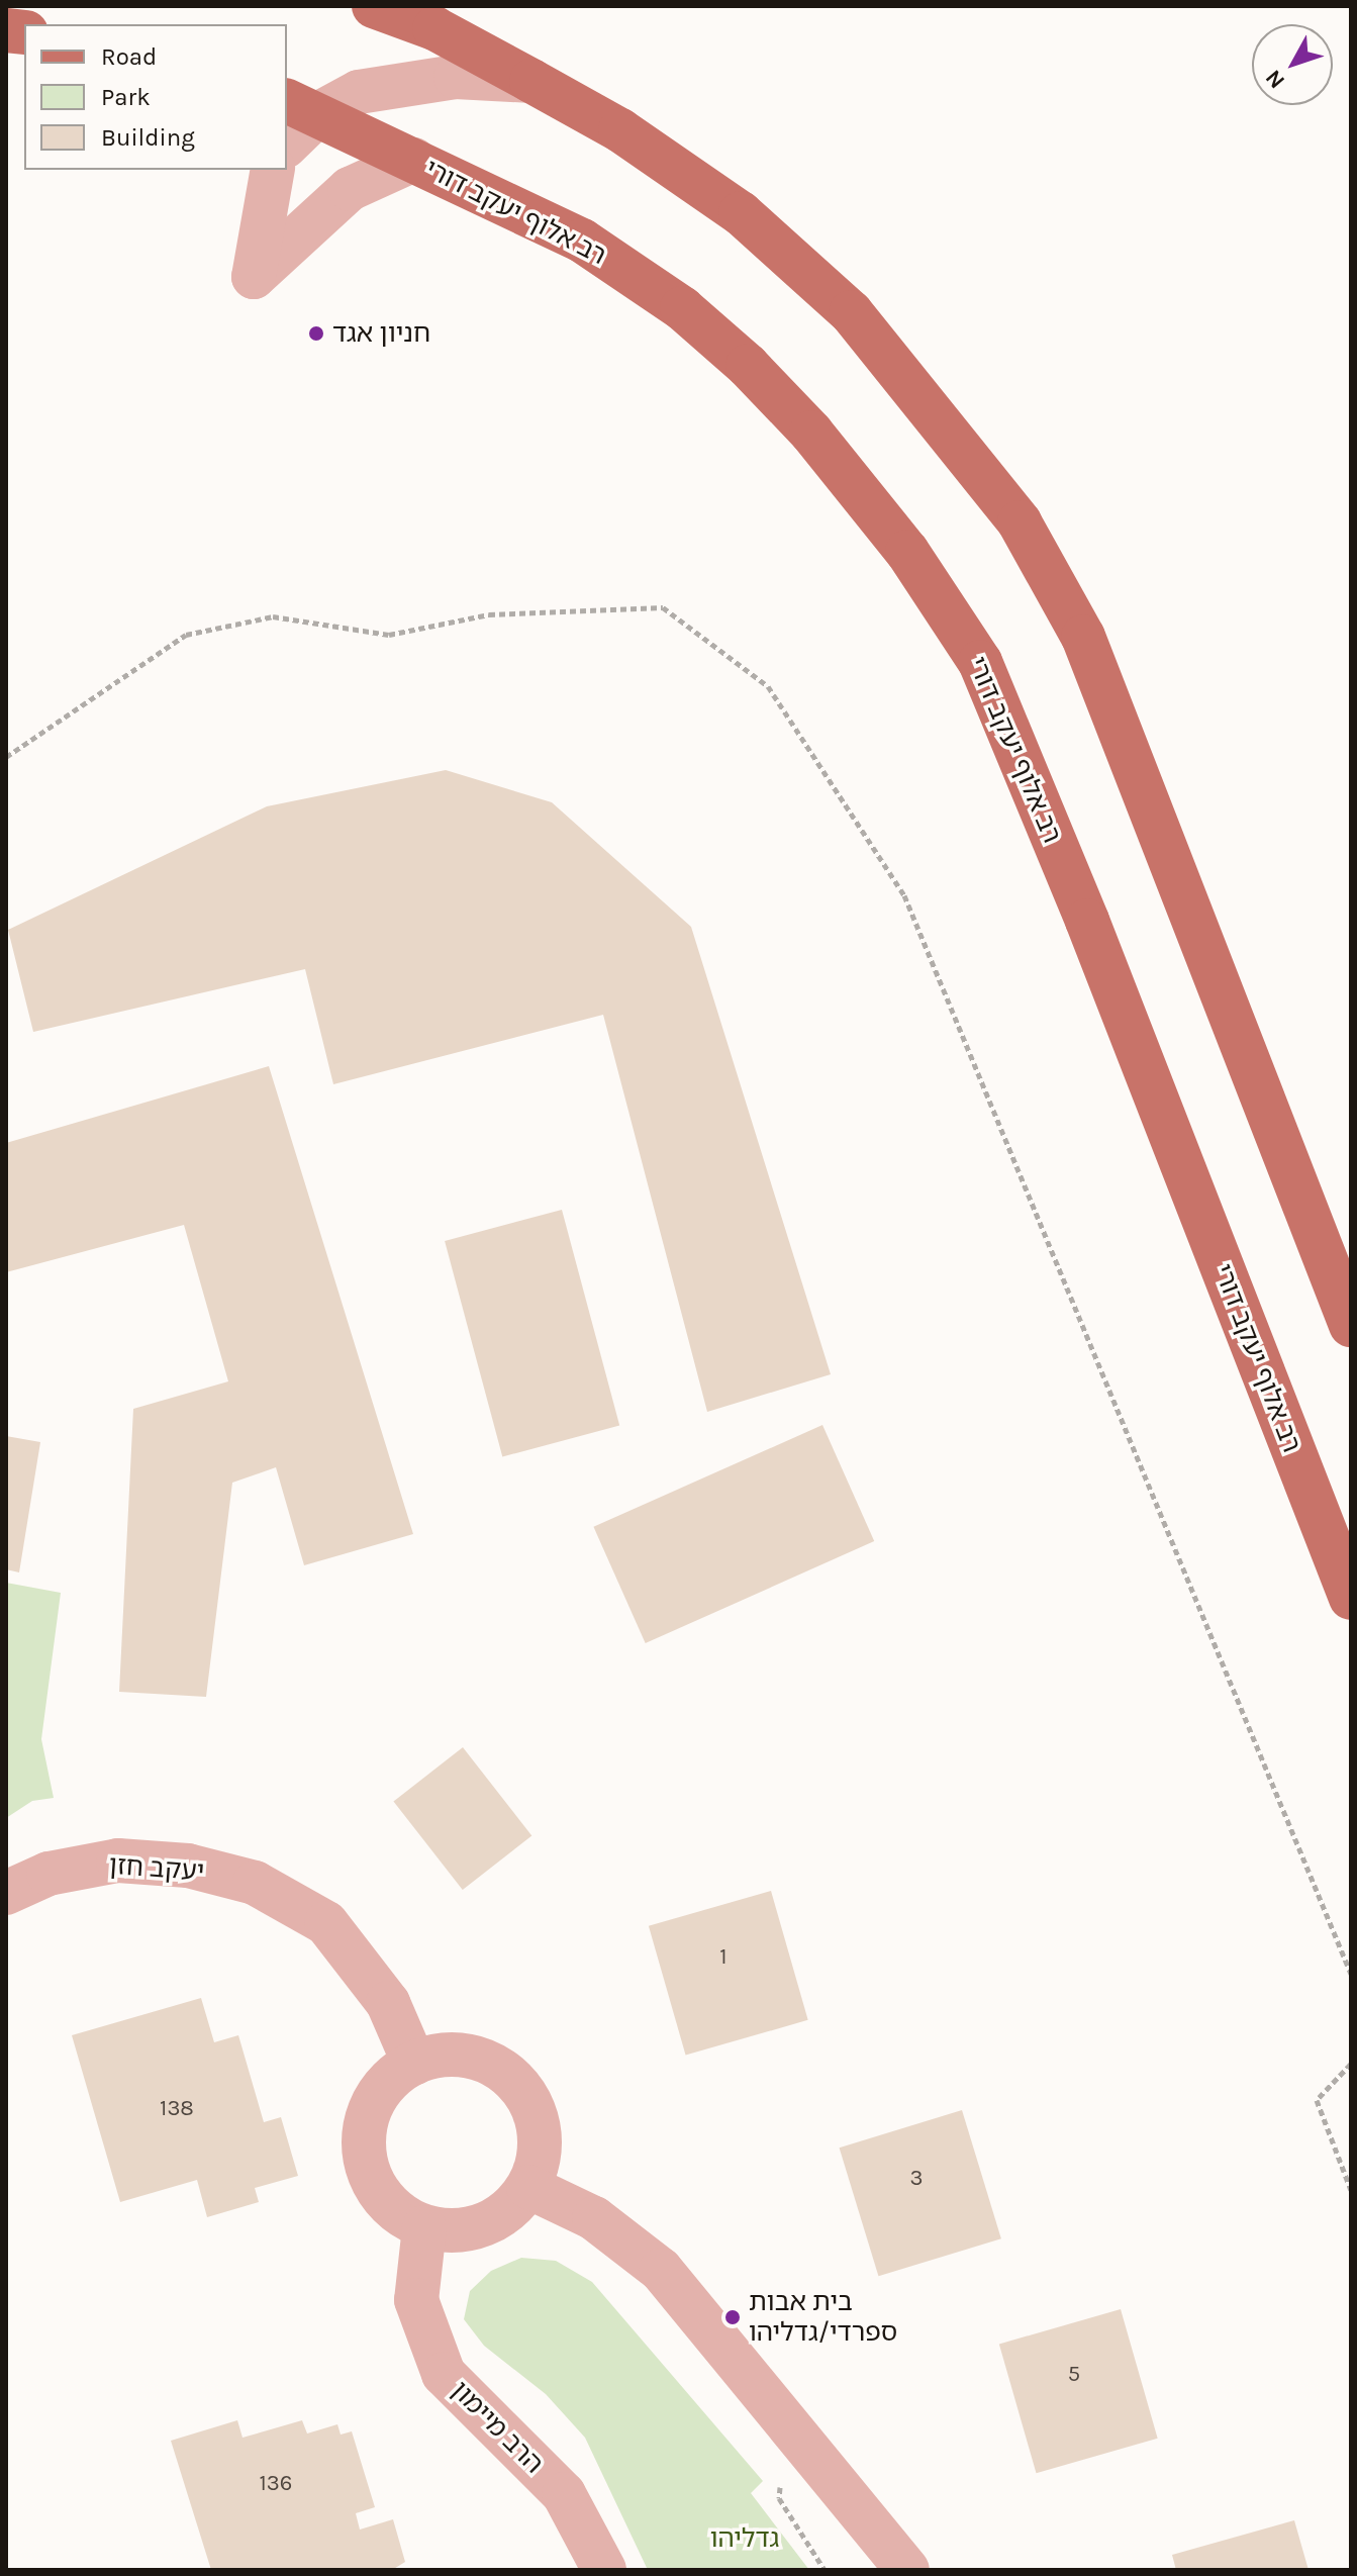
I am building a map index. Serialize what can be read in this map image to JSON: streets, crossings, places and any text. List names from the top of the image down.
{
  "streets": {
    "main road": ["רב אלוף יעקב דורי"],
    "street": ["יעקב חזן", "הרב מיימון"]
  },
  "crossings": [
    ["יעקב חזן", "הרב מיימון"]
  ],
  "parks": ["גדליהו"],
  "places": ["חניון אגד", "בית אבות ספרדי/גדליהו"],
  "house_numbers": [
    "1",
    "138",
    "3",
    "5",
    "136"
  ],
  "legend": ["Road", "Park", "Building"],
  "north": "bottom left"
}
